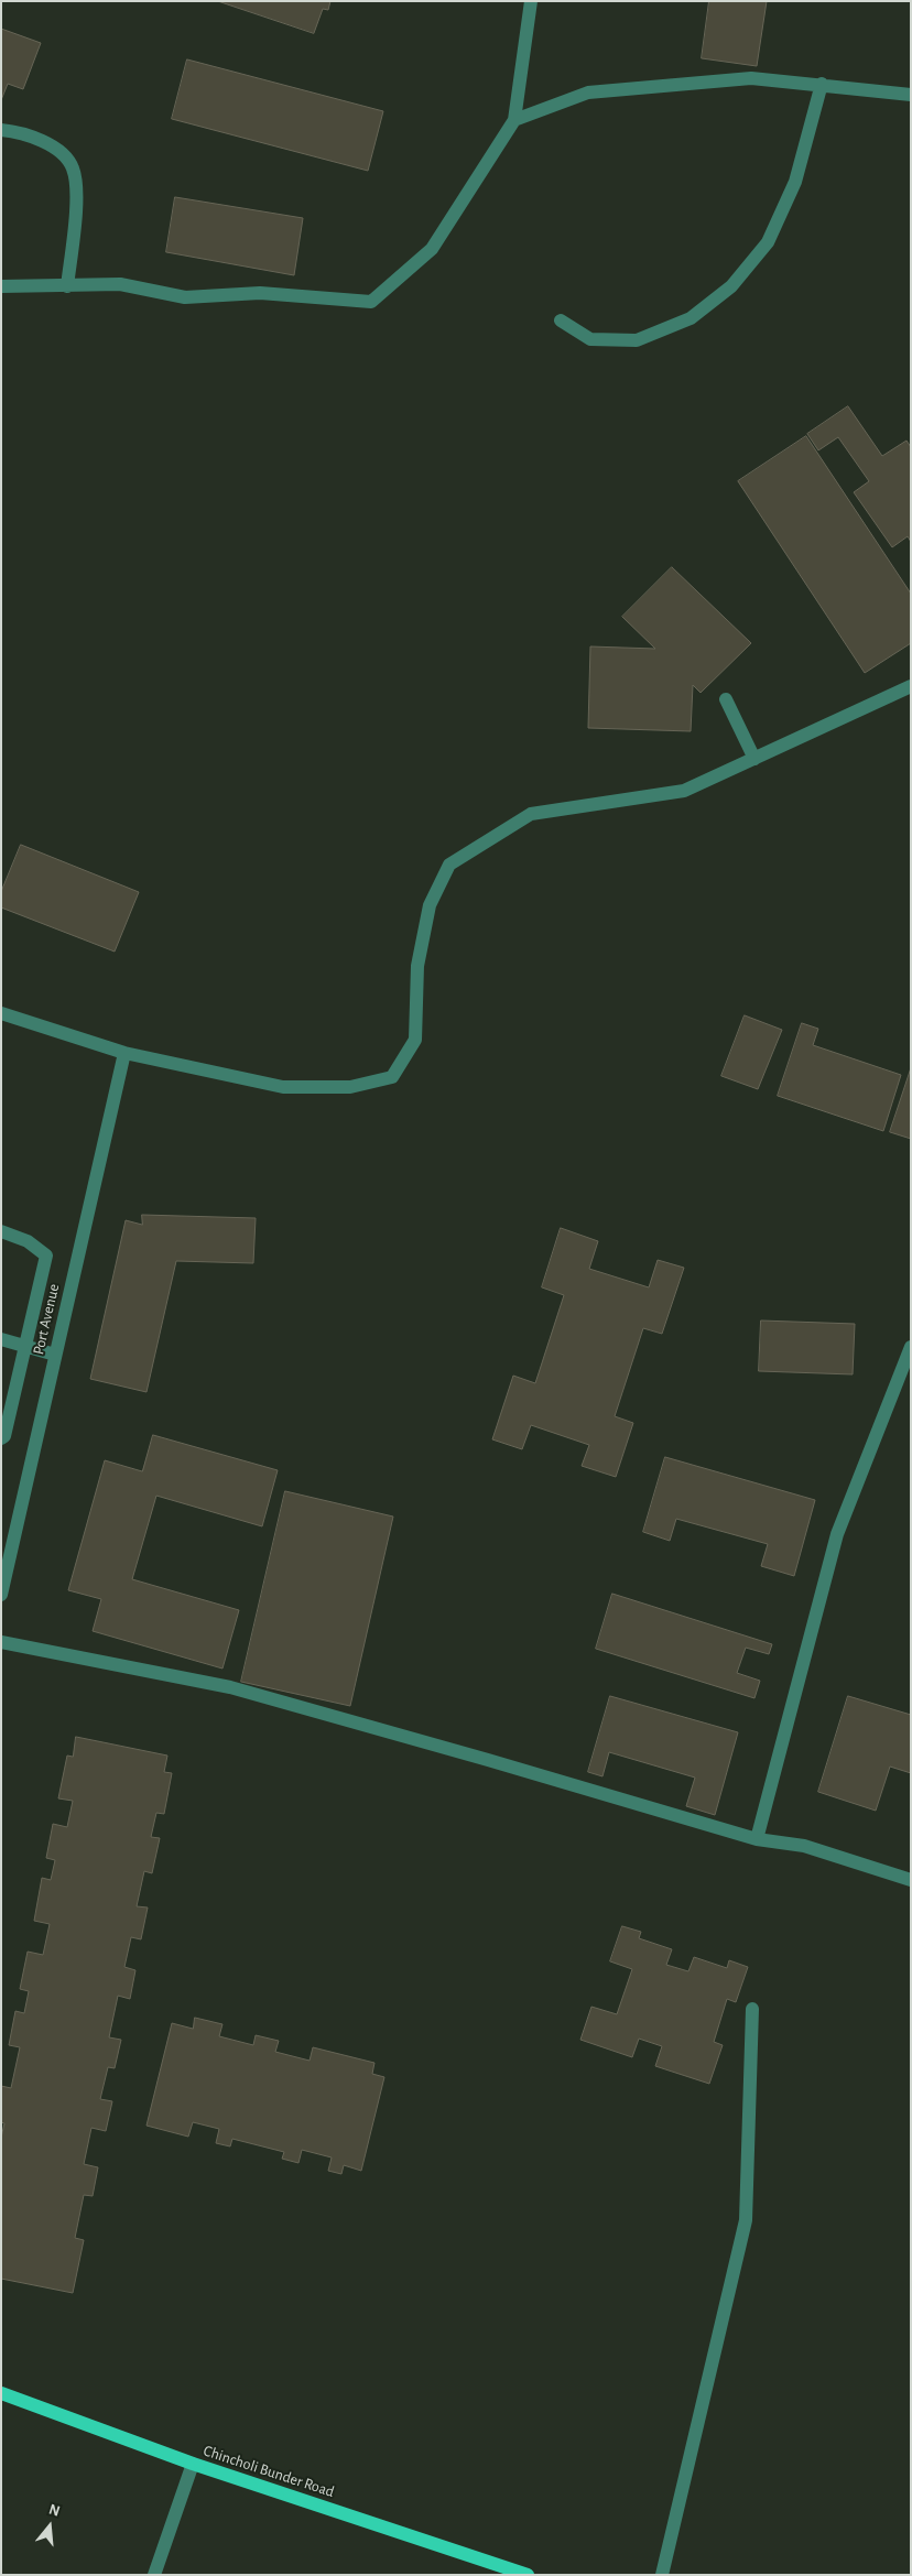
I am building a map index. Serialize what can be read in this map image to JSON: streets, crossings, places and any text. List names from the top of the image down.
{
  "streets": {
    "main road": ["Chincholi Bunder Road"],
    "street": ["Port Avenue"]
  },
  "north": "top"
}
